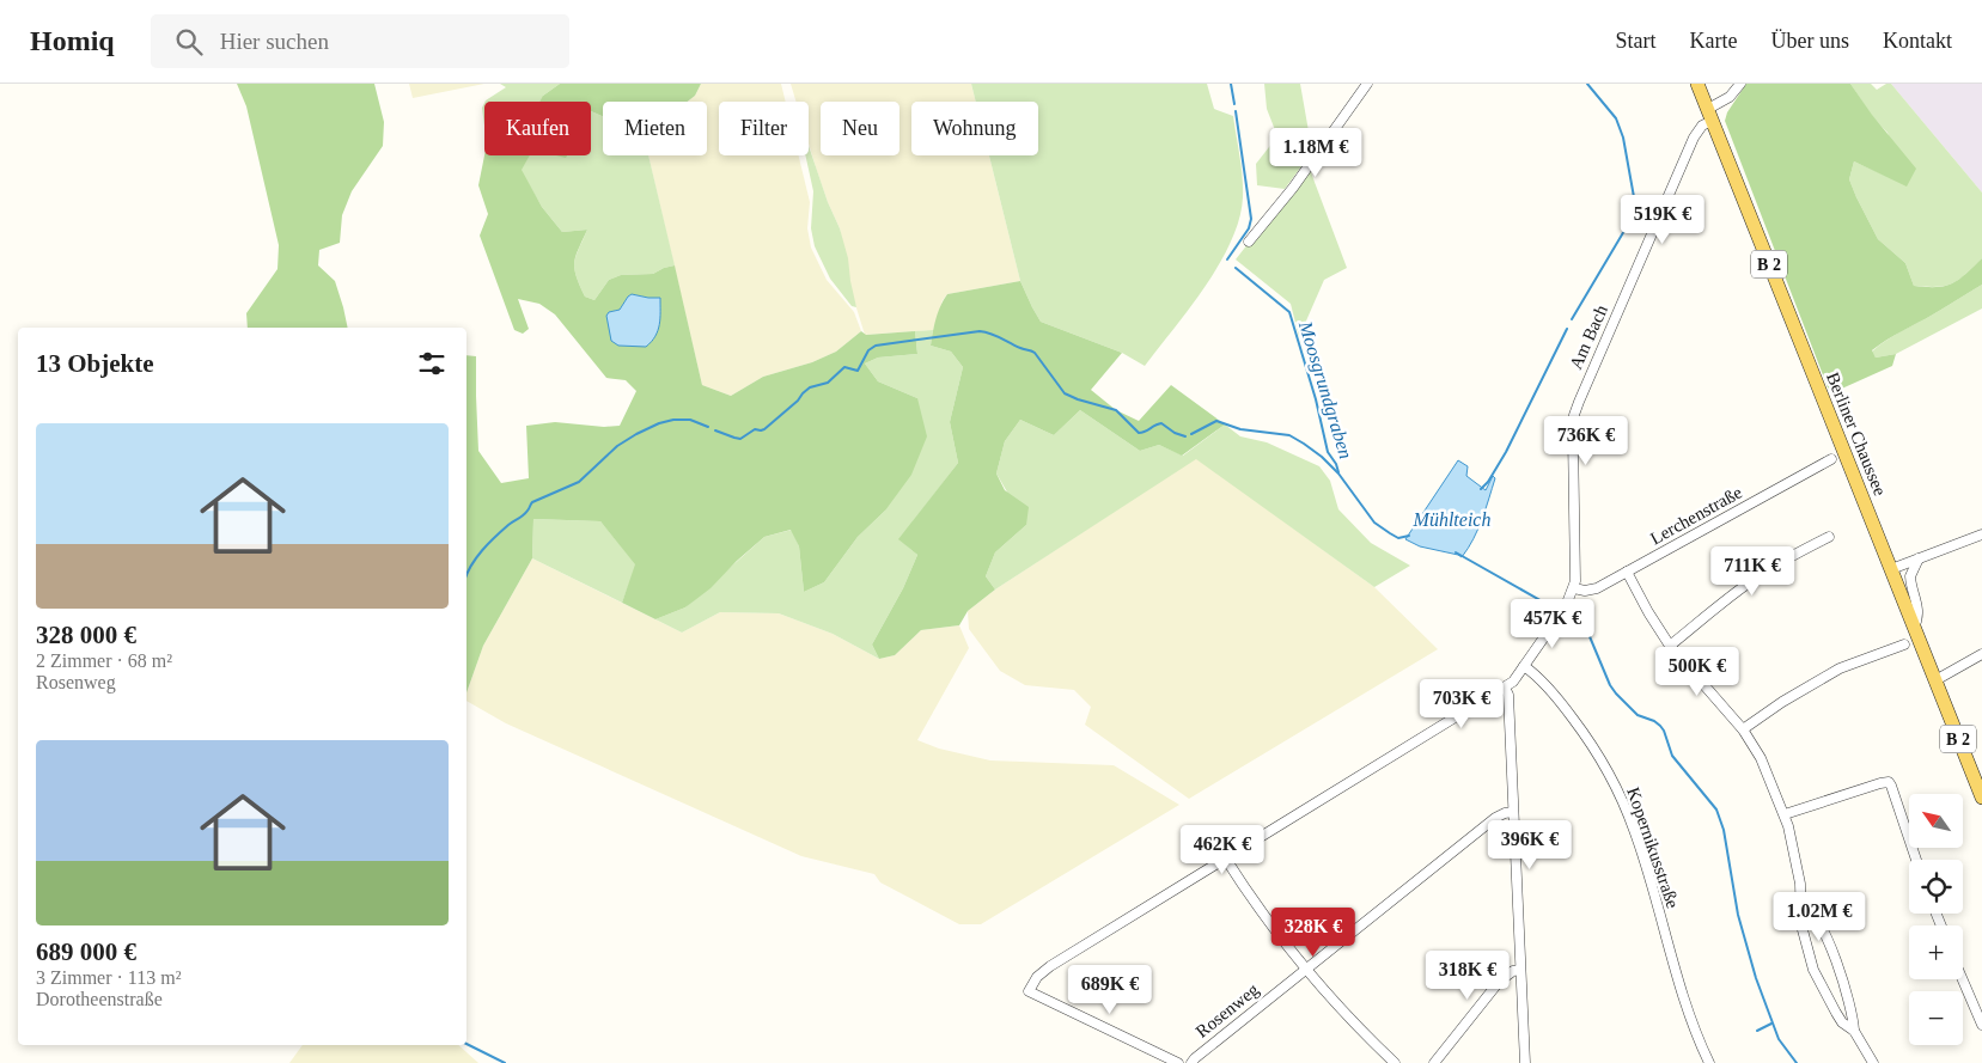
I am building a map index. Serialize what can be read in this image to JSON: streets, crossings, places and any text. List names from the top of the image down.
{
  "streets": {
    "main road": ["B 2", "Berliner Chaussee"],
    "street": [
      "Am Bach",
      "Lerchenstraße",
      "Kopernikusstraße",
      "Rosenweg"
    ]
  },
  "crossings": [
    ["Am Bach", "Berliner Chaussee"],
    ["Am Bach", "Lerchenstraße"]
  ],
  "water": ["Moosgrundgraben", "Mühlteich"],
  "north": "top left",
  "page": {
    "header": "Homiq",
    "search": "Hier suchen",
    "nav": [
      "Start",
      "Karte",
      "Über uns",
      "Kontakt"
    ],
    "chip": [
      "Kaufen",
      "Mieten",
      "Filter",
      "Neu",
      "Wohnung"
    ],
    "price": [
      "1.18M €",
      "519K €",
      "736K €",
      "711K €",
      "457K €",
      "500K €",
      "703K €",
      "396K €",
      "462K €",
      "1.02M €",
      "328K €",
      "318K €",
      "689K €"
    ],
    "heading": "13 Objekte",
    "list": [
      {
        "name": "328 000 €",
        "note": "2 Zimmer · 68 m² · Rosenweg"
      },
      {
        "name": "689 000 €",
        "note": "3 Zimmer · 113 m² · Dorotheenstraße"
      }
    ],
    "map_buttons": ["+", "−"]
  }
}
